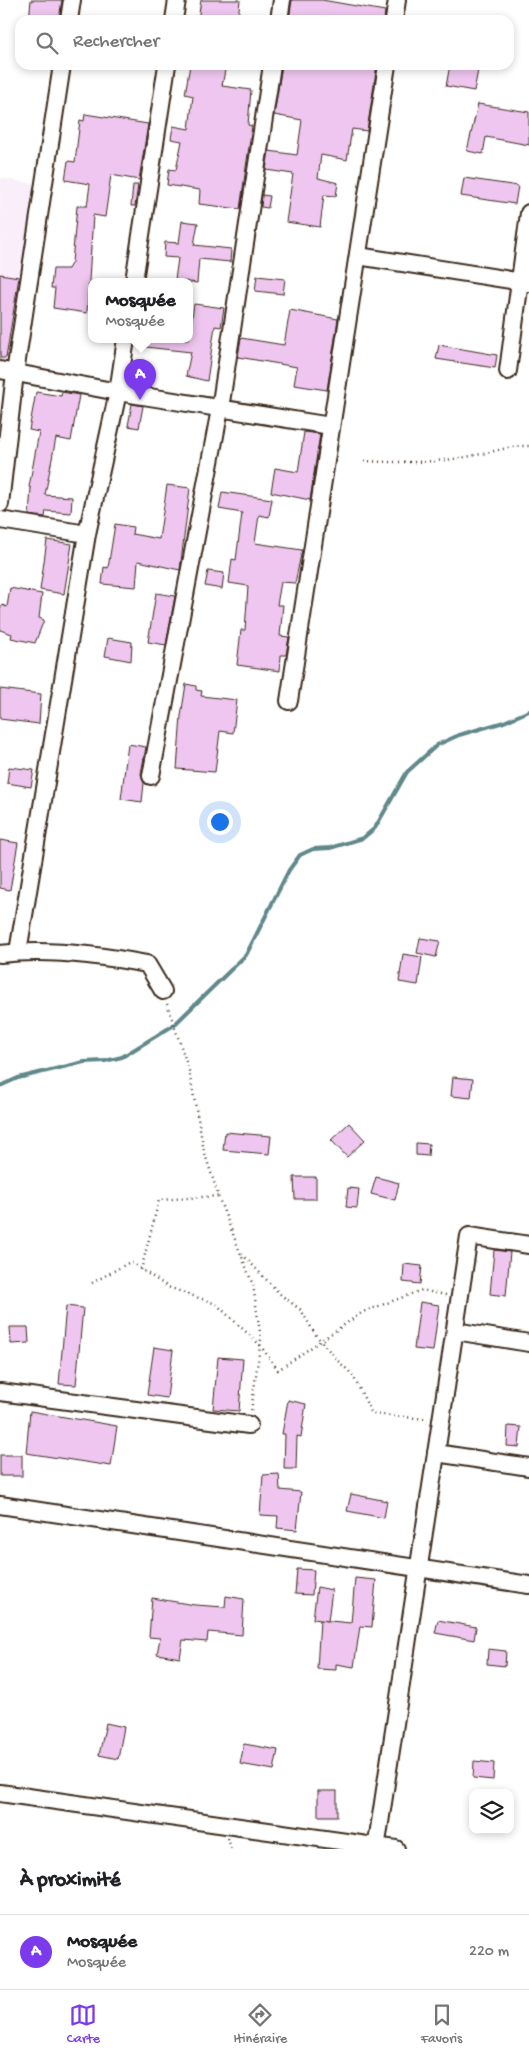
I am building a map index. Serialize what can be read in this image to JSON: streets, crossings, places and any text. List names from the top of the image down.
{
  "page": {
    "search": "Rechercher",
    "popup": ["Mosquée", "Mosquée"],
    "pins": "A",
    "heading": "À proximité",
    "list": [
      {
        "mark": "A",
        "name": "Mosquée",
        "note": "Mosquée",
        "value": "220 m"
      }
    ],
    "nav": ["Carte", "Itinéraire", "Favoris"]
  }
}
